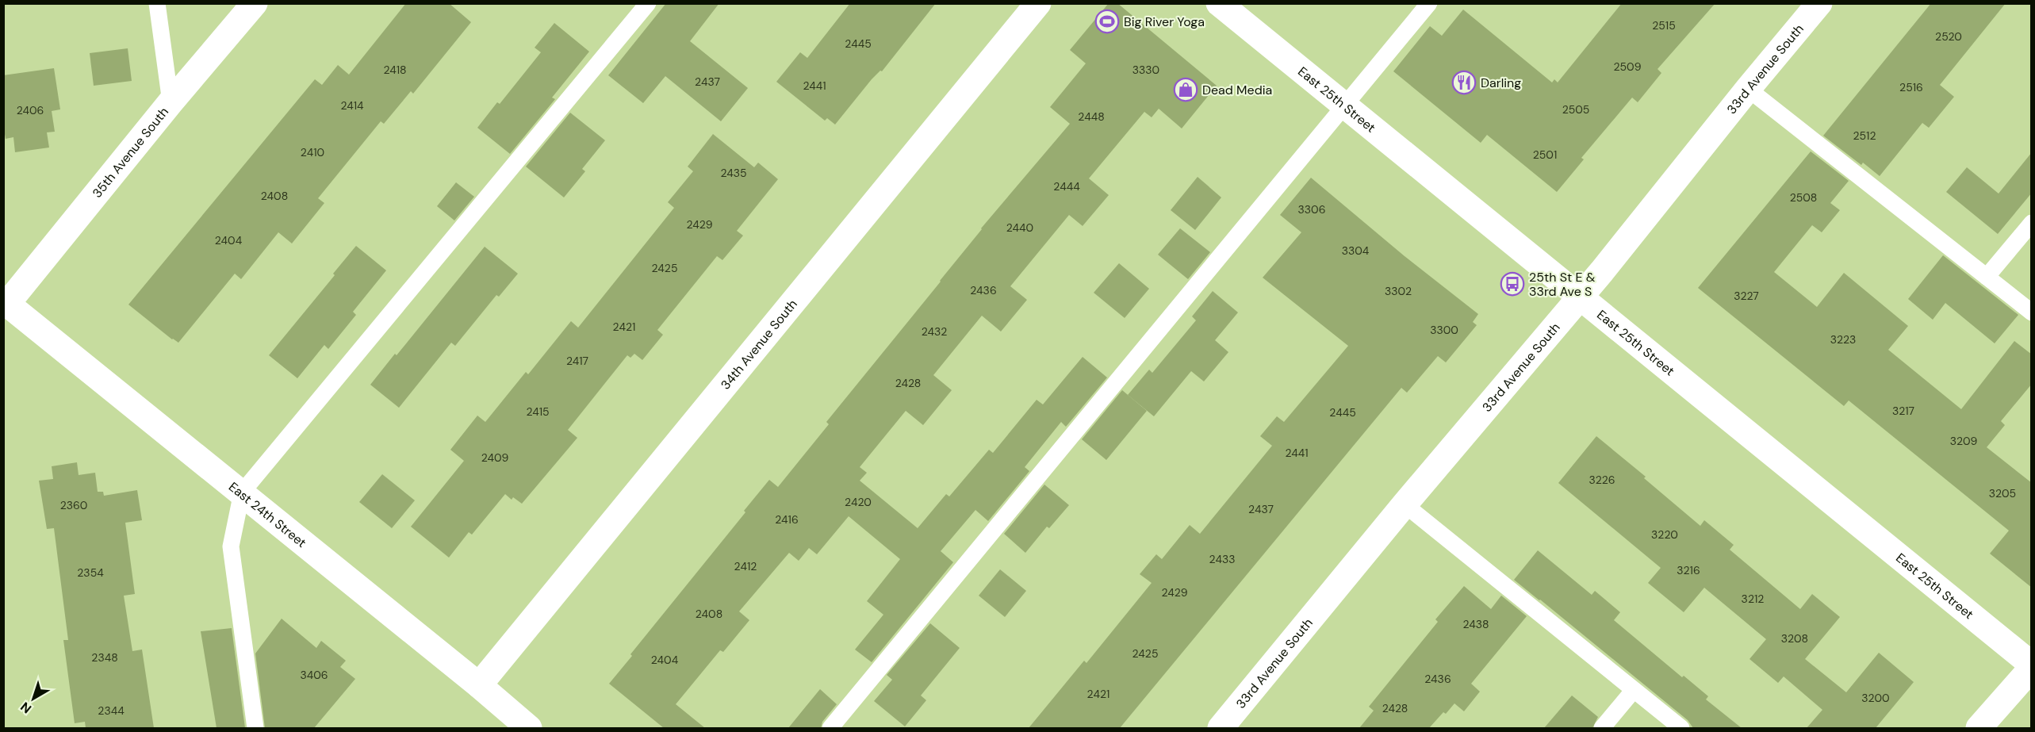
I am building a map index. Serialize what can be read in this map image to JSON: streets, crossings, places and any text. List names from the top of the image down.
{
  "streets": {
    "street": [
      "33rd Avenue South",
      "East 25th Street",
      "35th Avenue South",
      "34th Avenue South",
      "East 24th Street"
    ]
  },
  "crossings": [
    ["33rd Avenue South", "East 25th Street"],
    ["35th Avenue South", "East 24th Street"],
    ["34th Avenue South", "East 24th Street"]
  ],
  "places": {
    "sports": ["Big River Yoga"],
    "restaurant": ["Darling"],
    "shop": ["Dead Media"],
    "bus stop": ["25th St E & 33rd Ave S"]
  },
  "house_numbers": [
    "2515",
    "2520",
    "2445",
    "2509",
    "2418",
    "3330",
    "2437",
    "2441",
    "2516",
    "2414",
    "2505",
    "2406",
    "2448",
    "2512",
    "2410",
    "2501",
    "2435",
    "2444",
    "2408",
    "2508",
    "3306",
    "2429",
    "2440",
    "2404",
    "3304",
    "2425",
    "2436",
    "3302",
    "3227",
    "2421",
    "3300",
    "2432",
    "3223",
    "2417",
    "2428",
    "3217",
    "2415",
    "2445",
    "3209",
    "2441",
    "2409",
    "3226",
    "3205",
    "2420",
    "2360",
    "2437",
    "2416",
    "3220",
    "2433",
    "2412",
    "3216",
    "2354",
    "2429",
    "3212",
    "2408",
    "2438",
    "3208",
    "2425",
    "2348",
    "2404",
    "3406",
    "2436",
    "2421",
    "3200",
    "2428",
    "2344"
  ],
  "north": "bottom left"
}
